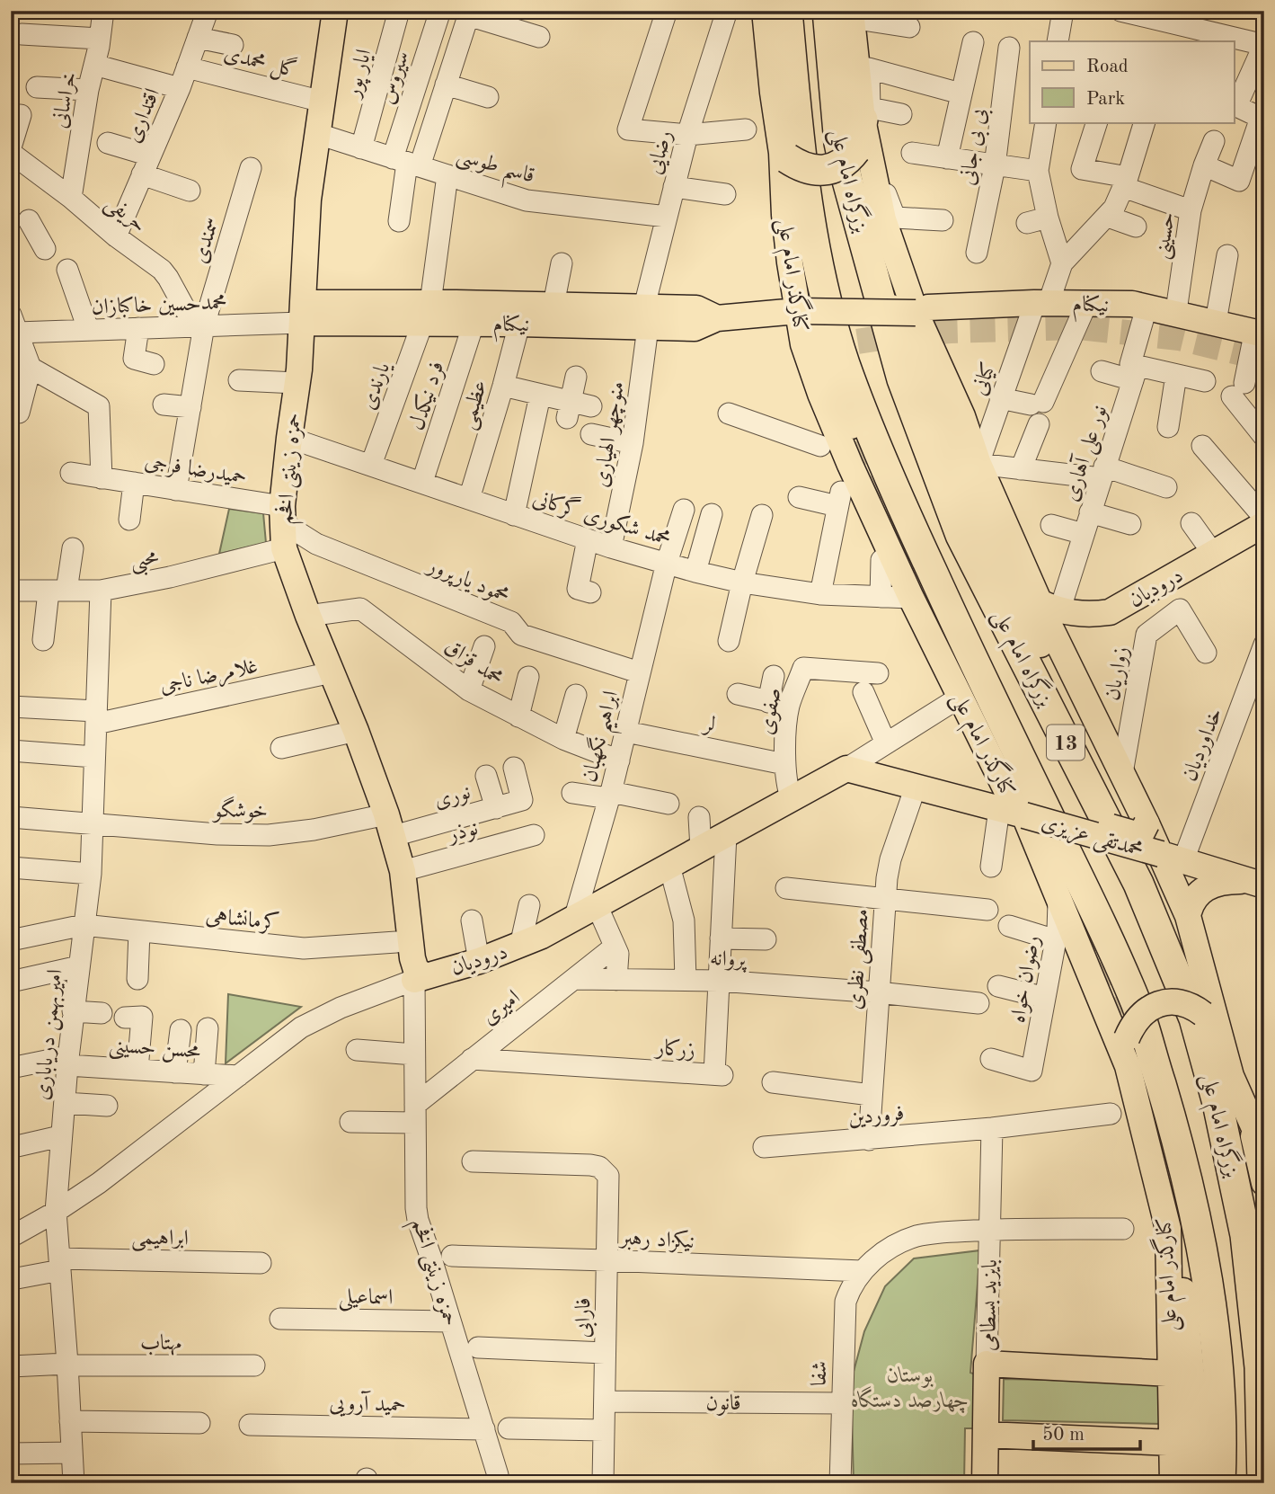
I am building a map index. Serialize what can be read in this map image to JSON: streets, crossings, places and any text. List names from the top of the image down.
{
  "streets": {
    "highway": ["بزرگراه امام علی", "13"],
    "main road": [
      "کنارگذر امام علی",
      "نیکنام",
      "حمزه زینتی افخم",
      "درودیان",
      "محمدتقی عزیزی",
      "بایزید بسطامی"
    ],
    "street": [
      "گل محمدی",
      "ایار پور",
      "سیروس",
      "خراسانی",
      "اقتداری",
      "بی بی جانی",
      "رضایی",
      "قاسم طوسی",
      "حریفی",
      "حسینی",
      "سمندی",
      "محمدحسین خاکبازان",
      "کیانی",
      "یارندی",
      "فرد نیکدل",
      "عظیمی",
      "منوچهر الهیاری",
      "نور علی آهاری",
      "حمیدرضا فرجی",
      "محمد شکوری گرکانی",
      "محبی",
      "محمود یارپرور",
      "محمد قزاق",
      "زواریان",
      "غلامرضا ناجی",
      "صفوی",
      "لر",
      "ابراهیم نگهبان",
      "خداوردیان",
      "نوری",
      "خوشگو",
      "نوذر",
      "کرمانشاهی",
      "پروانه",
      "مصطفی نظری",
      "رضوان خواه",
      "امیری",
      "امیربهمن دریاباری",
      "محسن حسینی",
      "زرکار",
      "فروردین",
      "ابراهیمی",
      "نیکزاد رهبر",
      "اسماعیلی",
      "فارابی",
      "مهتاب",
      "شفا",
      "قانون",
      "حمید آرویی"
    ]
  },
  "crossings": [
    ["گل محمدی", "اقتداری"],
    ["گل محمدی", "حمزه زینتی افخم"],
    ["ایار پور", "قاسم طوسی"],
    ["سیروس", "قاسم طوسی"],
    ["خراسانی", "حریفی"],
    ["اقتداری", "حریفی"],
    ["رضایی", "قاسم طوسی"],
    ["رضایی", "نیکنام"],
    ["رضایی", "منوچهر الهیاری"],
    ["قاسم طوسی", "یارندی"],
    ["قاسم طوسی", "حمزه زینتی افخم"],
    ["حریفی", "سمندی"],
    ["حریفی", "محمدحسین خاکبازان"],
    ["حسینی", "نیکنام"],
    ["سمندی", "محمدحسین خاکبازان"],
    ["سمندی", "حمیدرضا فرجی"],
    ["کنارگذر امام علی", "نیکنام"],
    ["کنارگذر امام علی", "محمد شکوری گرکانی"],
    ["کنارگذر امام علی", "درودیان"],
    ["کنارگذر امام علی", "محمدتقی عزیزی"],
    ["کنارگذر امام علی", "رضوان خواه"],
    ["محمدحسین خاکبازان", "نیکنام"],
    ["محمدحسین خاکبازان", "حمزه زینتی افخم"],
    ["نیکنام", "کیانی"],
    ["نیکنام", "یارندی"],
    ["نیکنام", "فرد نیکدل"],
    ["نیکنام", "عظیمی"],
    ["نیکنام", "منوچهر الهیاری"],
    ["نیکنام", "نور علی آهاری"],
    ["نیکنام", "حمزه زینتی افخم"],
    ["یارندی", "محمد شکوری گرکانی"],
    ["فرد نیکدل", "محمد شکوری گرکانی"],
    ["عظیمی", "محمد شکوری گرکانی"],
    ["منوچهر الهیاری", "محمد شکوری گرکانی"],
    ["نور علی آهاری", "درودیان"],
    ["حمیدرضا فرجی", "حمزه زینتی افخم"],
    ["حمیدرضا فرجی", "محمود یارپرور"],
    ["حمزه زینتی افخم", "محمد شکوری گرکانی"],
    ["حمزه زینتی افخم", "محبی"],
    ["حمزه زینتی افخم", "محمود یارپرور"],
    ["حمزه زینتی افخم", "درودیان"],
    ["حمزه زینتی افخم", "محمد قزاق"],
    ["حمزه زینتی افخم", "غلامرضا ناجی"],
    ["حمزه زینتی افخم", "نوری"],
    ["حمزه زینتی افخم", "خوشگو"],
    ["حمزه زینتی افخم", "نوذر"],
    ["حمزه زینتی افخم", "امیری"],
    ["حمزه زینتی افخم", "اسماعیلی"],
    ["حمزه زینتی افخم", "حمید آرویی"],
    ["محمد شکوری گرکانی", "ابراهیم نگهبان"],
    ["محبی", "امیربهمن دریاباری"],
    ["محمود یارپرور", "ابراهیم نگهبان"],
    ["درودیان", "صفوی"],
    ["درودیان", "ابراهیم نگهبان"],
    ["درودیان", "محمدتقی عزیزی"],
    ["درودیان", "امیربهمن دریاباری"],
    ["درودیان", "محسن حسینی"],
    ["درودیان", "زرکار"],
    ["محمد قزاق", "ابراهیم نگهبان"],
    ["غلامرضا ناجی", "امیربهمن دریاباری"],
    ["صفوی", "لر"],
    ["لر", "ابراهیم نگهبان"],
    ["خداوردیان", "محمدتقی عزیزی"],
    ["نوری", "خوشگو"],
    ["خوشگو", "امیربهمن دریاباری"],
    ["محمدتقی عزیزی", "مصطفی نظری"],
    ["کرمانشاهی", "امیربهمن دریاباری"],
    ["پروانه", "مصطفی نظری"],
    ["پروانه", "امیری"],
    ["پروانه", "زرکار"],
    ["مصطفی نظری", "فروردین"],
    ["امیری", "زرکار"],
    ["امیربهمن دریاباری", "محسن حسینی"],
    ["امیربهمن دریاباری", "ابراهیمی"],
    ["امیربهمن دریاباری", "مهتاب"],
    ["فروردین", "بایزید بسطامی"],
    ["نیکزاد رهبر", "فارابی"],
    ["نیکزاد رهبر", "شفا"],
    ["فارابی", "قانون"],
    ["شفا", "قانون"]
  ],
  "parks": ["بوستان چهارصد دستگاه"],
  "legend": ["Road", "Park"],
  "scale_bar": "50 m"
}
